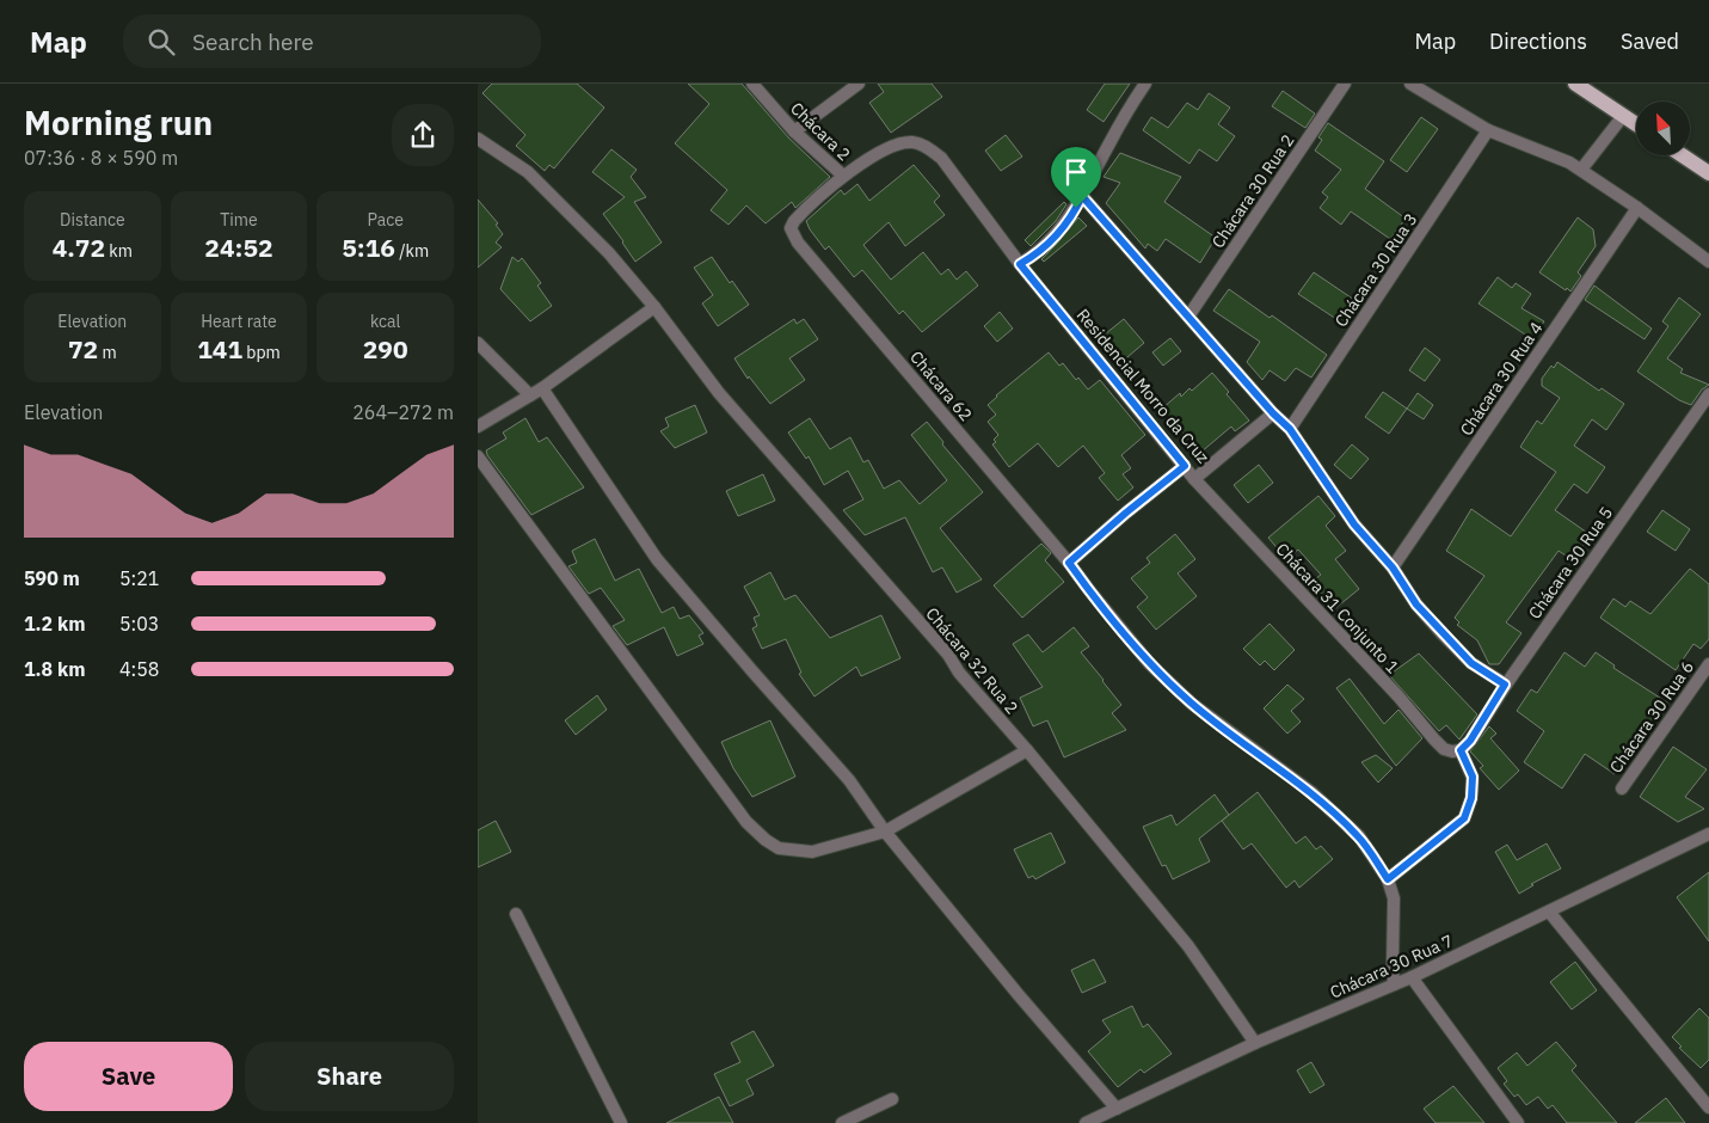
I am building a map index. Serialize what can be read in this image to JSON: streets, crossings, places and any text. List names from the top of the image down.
{
  "streets": {
    "street": [
      "Chácara 2",
      "Chácara 30 Rua 2",
      "Chácara 30 Rua 3",
      "Chácara 30 Rua 4",
      "Chácara 62",
      "Residencial Morro da Cruz",
      "Chácara 30 Rua 5",
      "Chácara 31 Conjunto 1",
      "Chácara 32 Rua 2",
      "Chácara 30 Rua 6",
      "Chácara 30 Rua 7"
    ]
  },
  "crossings": [
    ["Chácara 2", "Residencial Morro da Cruz"],
    ["Chácara 62", "Residencial Morro da Cruz"],
    ["Residencial Morro da Cruz", "Chácara 31 Conjunto 1"],
    ["Chácara 30 Rua 5", "Chácara 31 Conjunto 1"],
    ["Chácara 32 Rua 2", "Chácara 30 Rua 7"]
  ],
  "north": "top left",
  "page": {
    "header": "Map",
    "search": "Search here",
    "nav": ["Map", "Directions", "Saved"],
    "heading": ["Morning run", "07:36 · 8 × 590 m"],
    "stats": [
      ["Distance", "4.72 km"],
      ["Time", "24:52"],
      ["Pace", "5:16 /km"],
      ["Elevation", "72 m"],
      ["Heart rate", "141 bpm"],
      ["kcal", "290"]
    ],
    "chart": ["Elevation", "264–272 m"],
    "list": [
      {
        "name": "590 m",
        "note": "5:21"
      },
      {
        "name": "1.2 km",
        "note": "5:03"
      },
      {
        "name": "1.8 km",
        "note": "4:58"
      }
    ],
    "buttons": ["Save", "Share"]
  }
}
